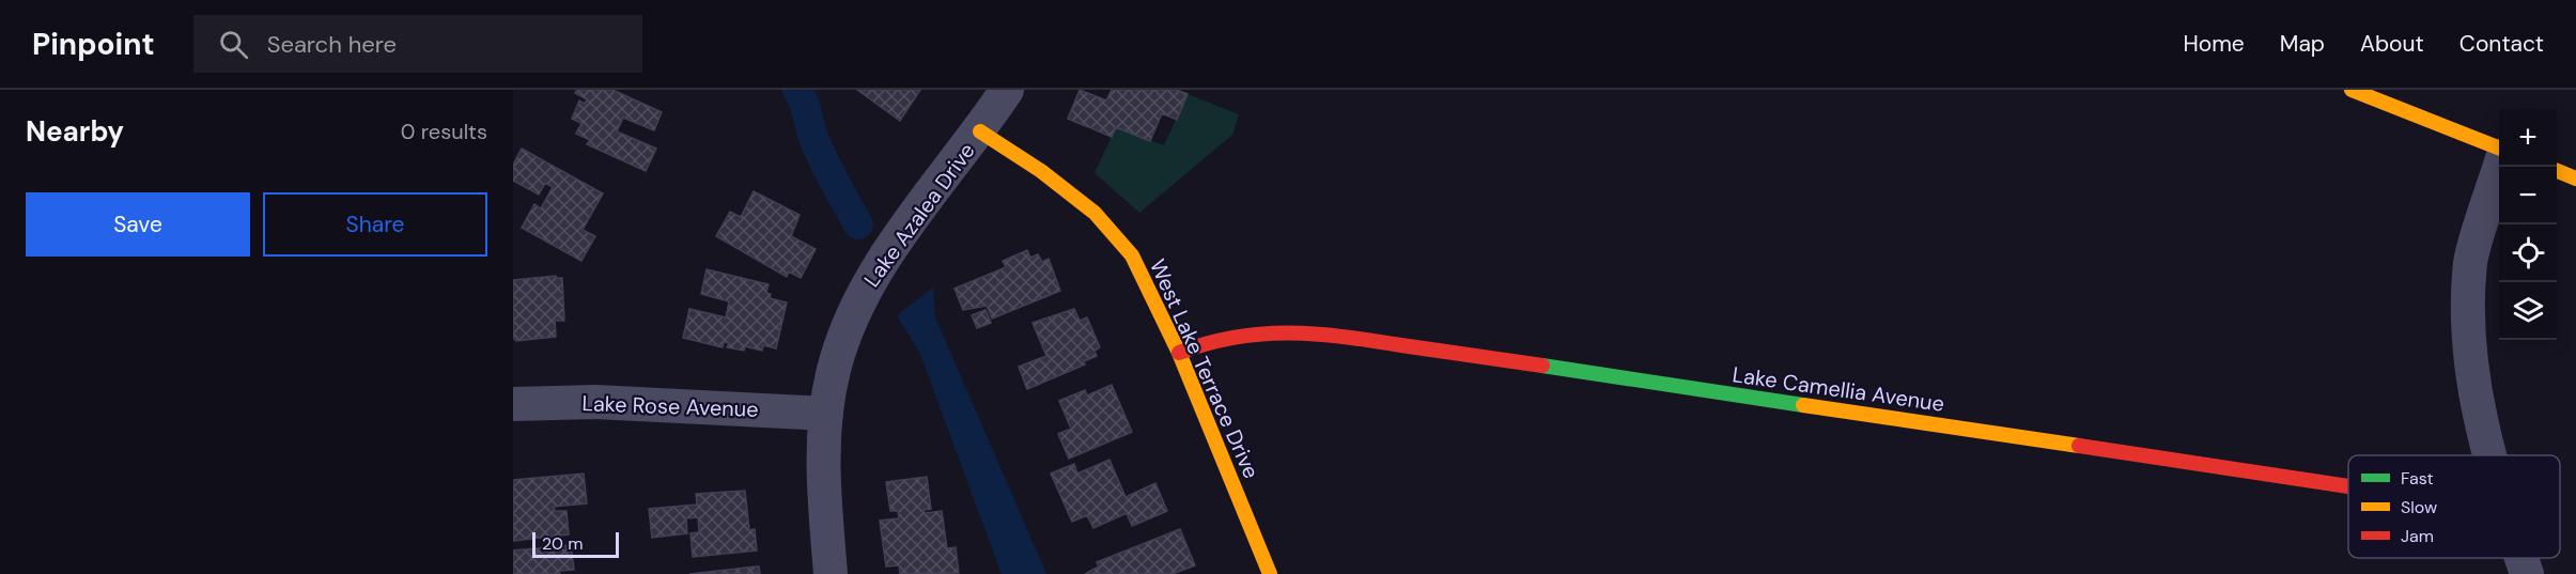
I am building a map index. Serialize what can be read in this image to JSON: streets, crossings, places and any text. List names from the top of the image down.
{
  "streets": {
    "street": [
      "Lake Azalea Drive",
      "West Lake Terrace Drive",
      "Lake Camellia Avenue",
      "Lake Rose Avenue"
    ]
  },
  "crossings": [
    ["Lake Azalea Drive", "West Lake Terrace Drive"],
    ["Lake Azalea Drive", "Lake Rose Avenue"],
    ["West Lake Terrace Drive", "Lake Camellia Avenue"]
  ],
  "legend": ["Fast", "Slow", "Jam"],
  "scale_bar": "20 m",
  "page": {
    "header": "Pinpoint",
    "search": "Search here",
    "nav": [
      "Home",
      "Map",
      "About",
      "Contact"
    ],
    "heading": ["Nearby", "0 results"],
    "map_buttons": ["+", "−"],
    "buttons": ["Save", "Share"],
    "scale": "20 m"
  }
}
